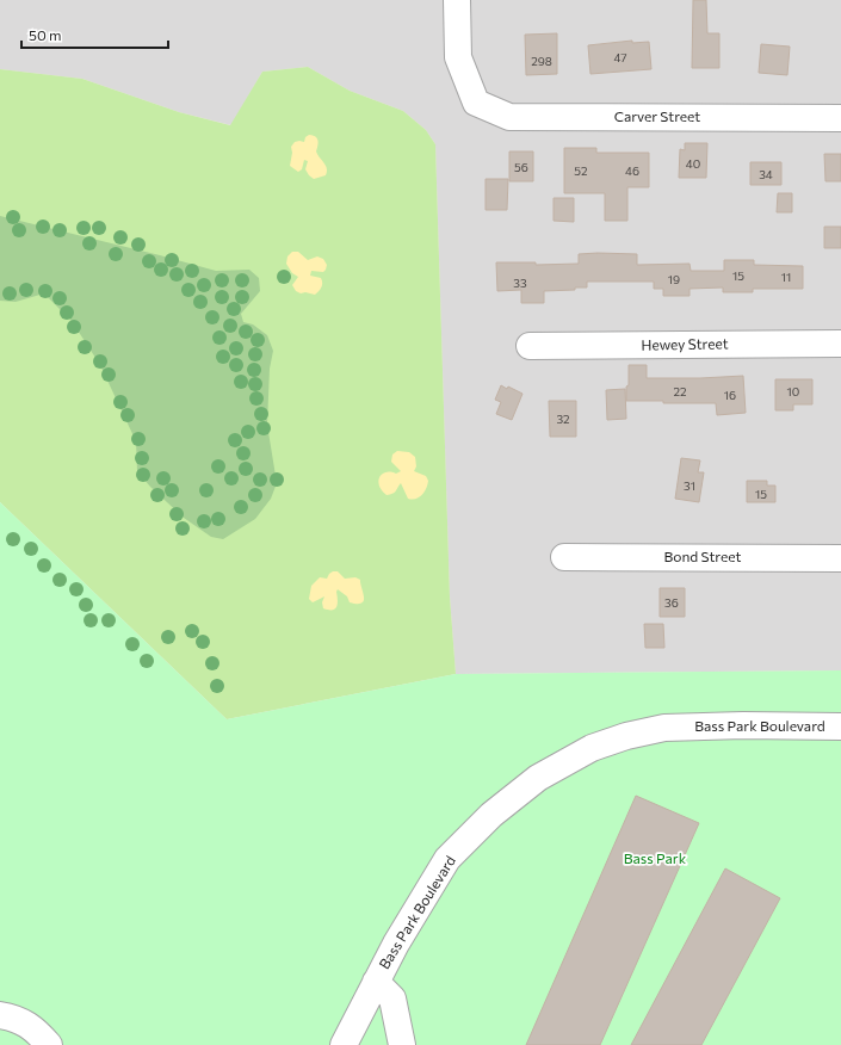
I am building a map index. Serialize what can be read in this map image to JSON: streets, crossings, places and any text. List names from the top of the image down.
{
  "streets": {
    "street": [
      "Carver Street",
      "Hewey Street",
      "Bond Street",
      "Bass Park Boulevard"
    ]
  },
  "parks": ["Bass Park"],
  "house_numbers": [
    "47",
    "298",
    "40",
    "56",
    "52",
    "46",
    "34",
    "15",
    "11",
    "19",
    "33",
    "22",
    "10",
    "16",
    "32",
    "31",
    "15",
    "36"
  ],
  "scale_bar": "50 m"
}
